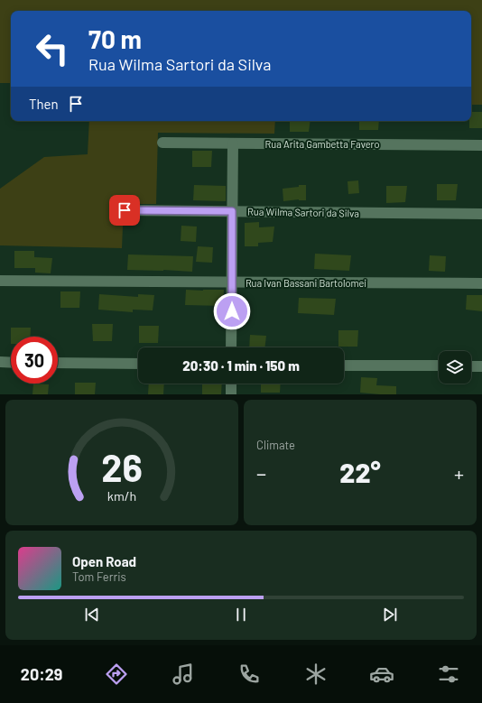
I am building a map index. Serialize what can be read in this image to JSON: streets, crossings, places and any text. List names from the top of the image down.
{
  "streets": {
    "street": ["Rua Arita Gambetta Favero", "Rua Wilma Sartori da Silva", "Rua Ivan Bassani Bartolomei"]
  },
  "page": {
    "turn": ["70 m", "Rua Wilma Sartori da Silva"],
    "then": "Then",
    "limit": "30",
    "trip": "20:30 · 1 min · 150 m",
    "tile": "Climate",
    "heat": ["−", "22°", "+"],
    "song": ["Open Road", "Tom Ferris"],
    "tabs": "20:29",
    "gauge": ["26", "km/h"]
  }
}
